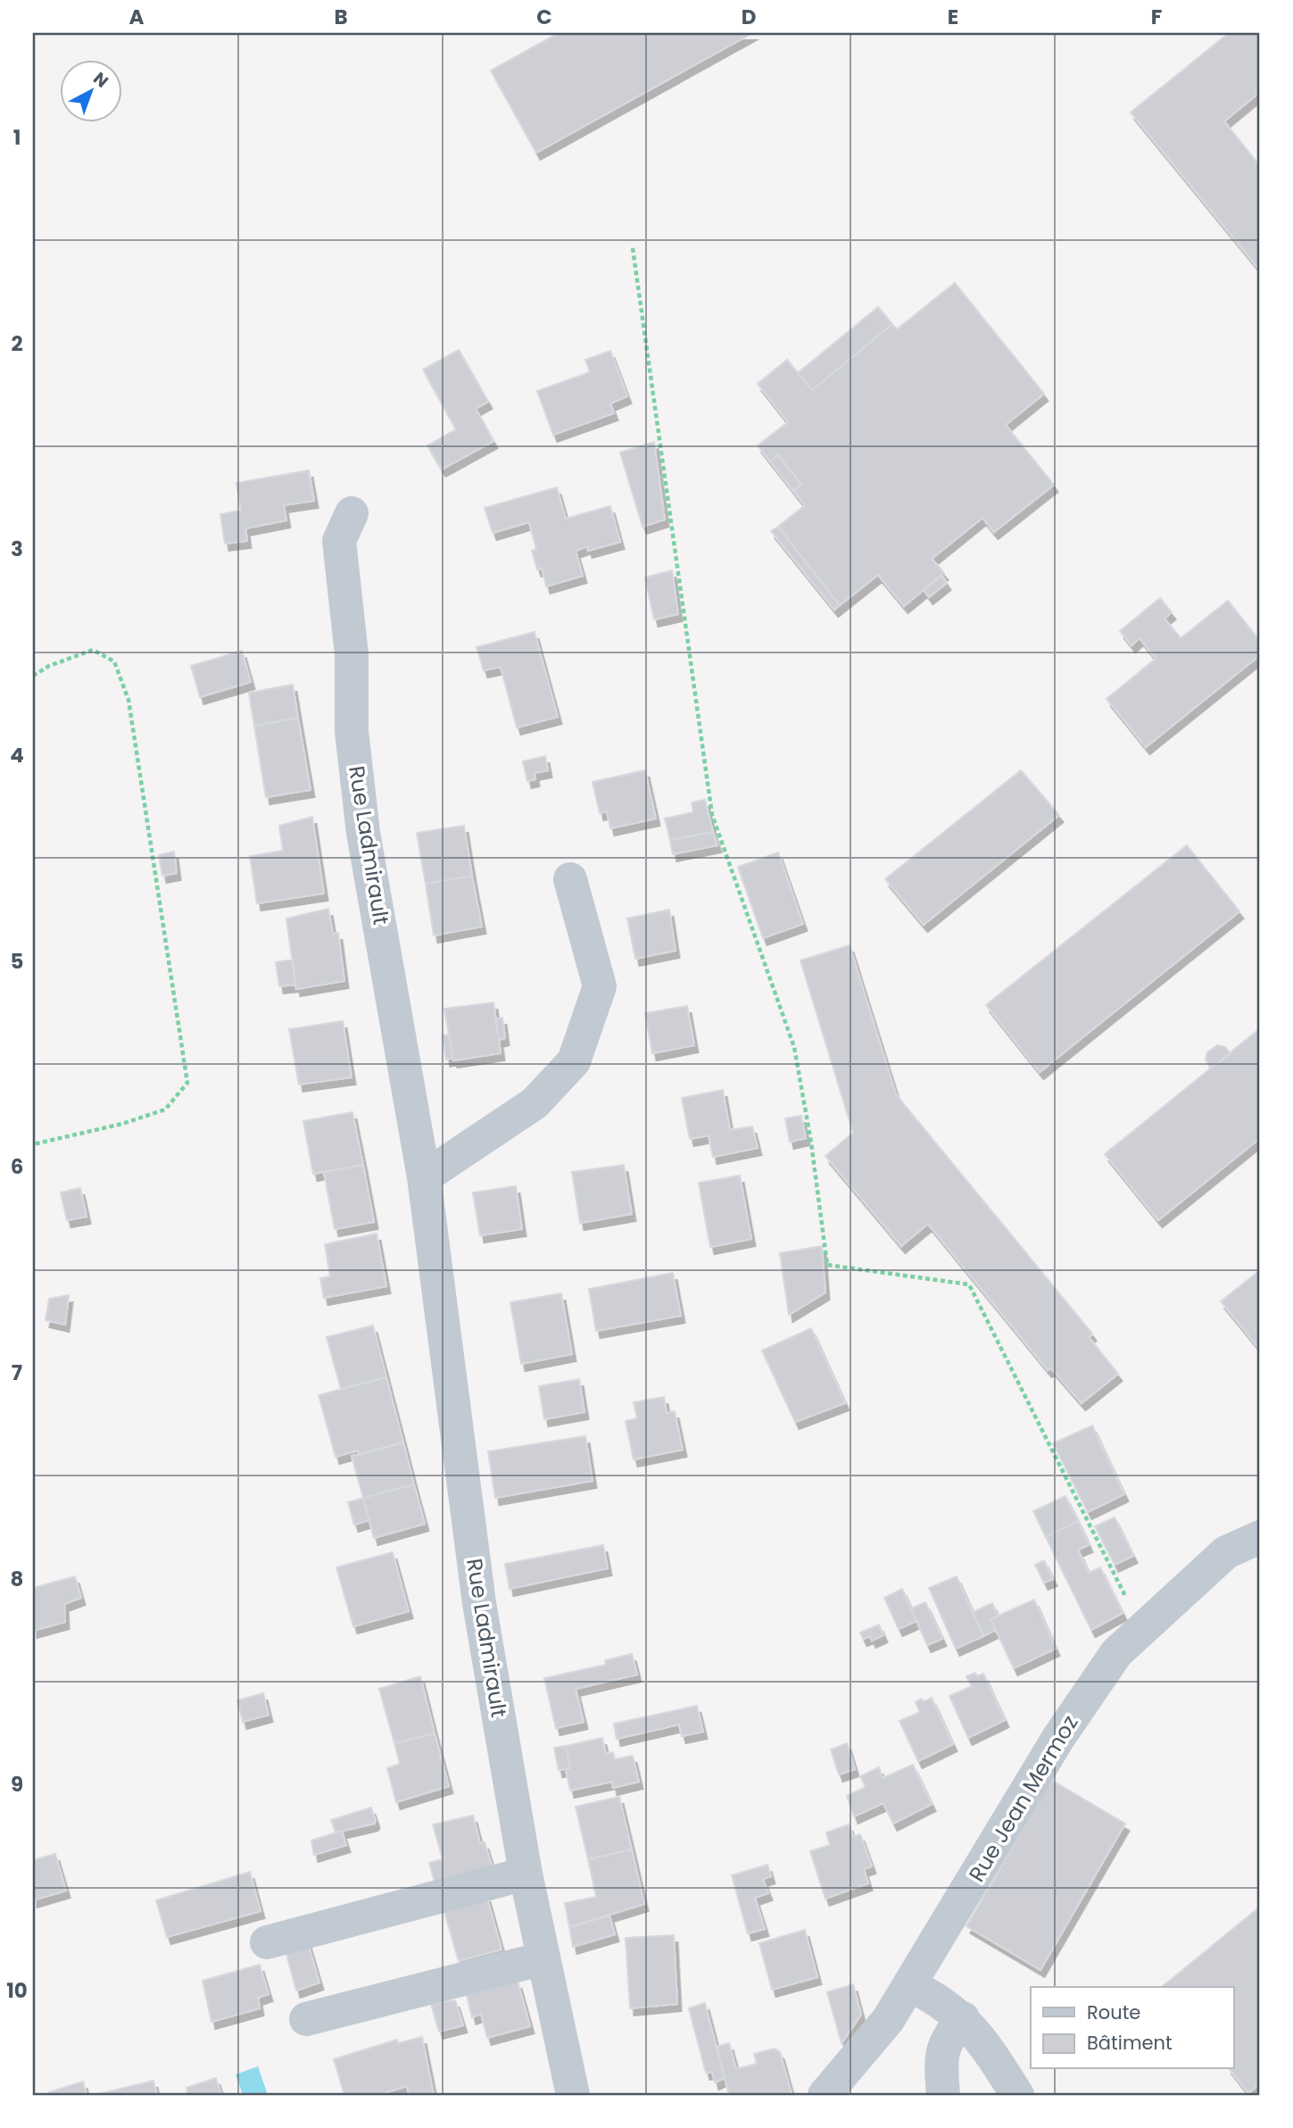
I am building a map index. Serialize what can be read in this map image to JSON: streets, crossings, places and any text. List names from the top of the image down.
{
  "streets": {
    "street": ["Rue Ladmirault", "Rue Jean Mermoz"]
  },
  "legend": ["Route", "Bâtiment"],
  "north": "top right",
  "grid": {
    "columns": [
      "A",
      "B",
      "C",
      "D",
      "E",
      "F"
    ],
    "rows": [
      "1",
      "2",
      "3",
      "4",
      "5",
      "6",
      "7",
      "8",
      "9",
      "10"
    ]
  }
}
